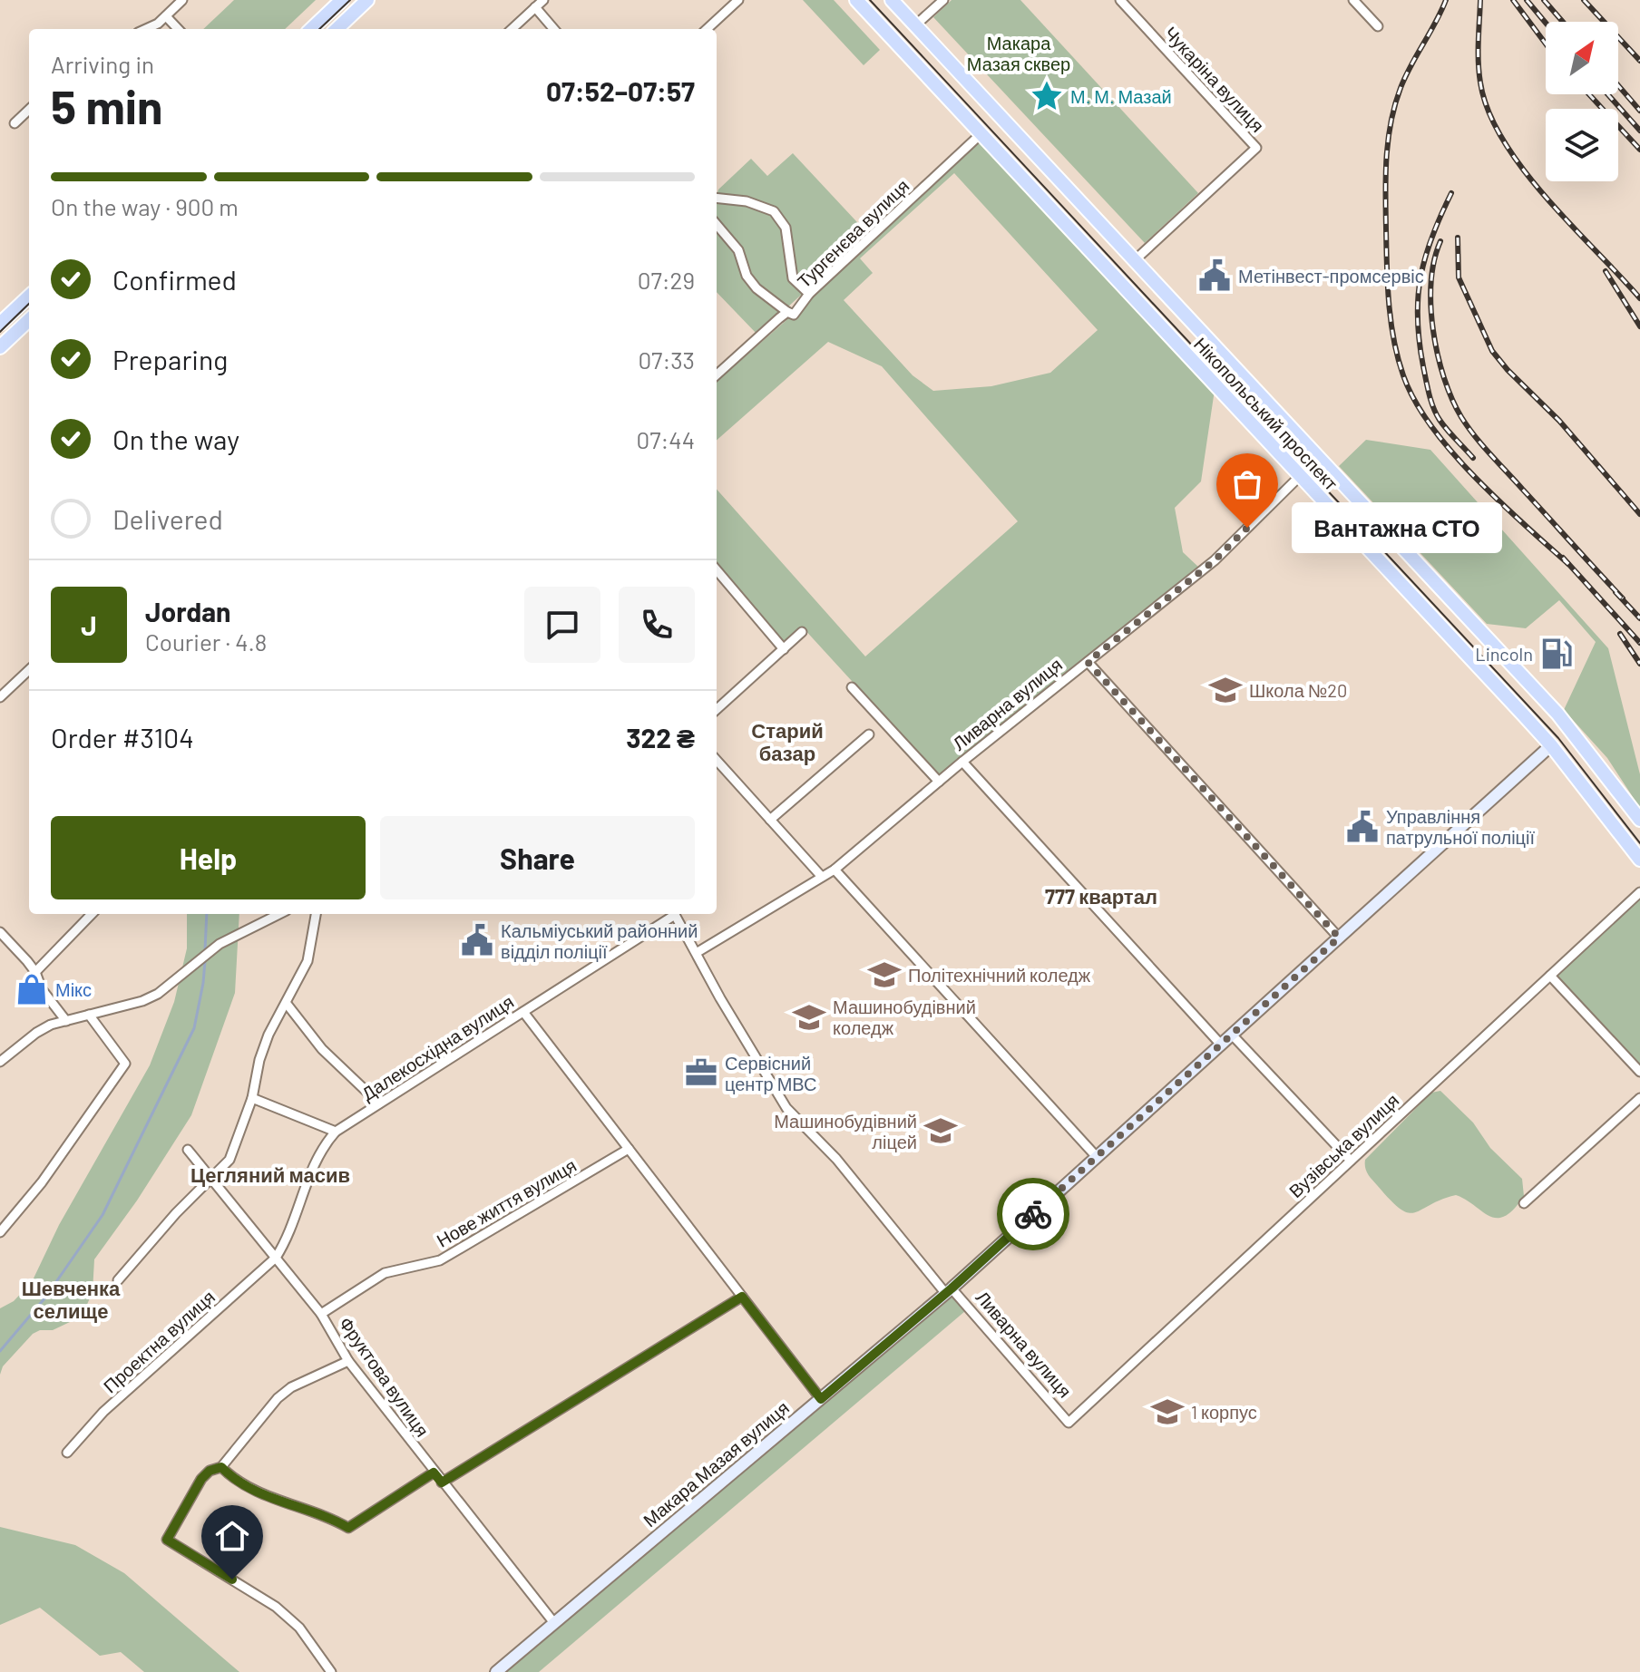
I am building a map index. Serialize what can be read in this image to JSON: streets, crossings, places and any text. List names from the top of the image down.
{
  "streets": {
    "main road": ["Нікопольський проспект", "Ливарна вулиця", "Макара Мазая вулиця"],
    "street": [
      "Чукаріна вулиця",
      "Тургенєва вулиця",
      "Далекосхідна вулиця",
      "Вузівська вулиця",
      "Нове життя вулиця",
      "Проектна вулиця",
      "Фруктова вулиця"
    ]
  },
  "crossings": [
    ["Чукаріна вулиця", "Нікопольський проспект"],
    ["Тургенєва вулиця", "Нікопольський проспект"],
    ["Нікопольський проспект", "Ливарна вулиця"],
    ["Нікопольський проспект", "Макара Мазая вулиця"],
    ["Ливарна вулиця", "Вузівська вулиця"],
    ["Ливарна вулиця", "Макара Мазая вулиця"],
    ["Далекосхідна вулиця", "Проектна вулиця"],
    ["Далекосхідна вулиця", "Фруктова вулиця"],
    ["Нове життя вулиця", "Фруктова вулиця"],
    ["Проектна вулиця", "Фруктова вулиця"],
    ["Фруктова вулиця", "Макара Мазая вулиця"]
  ],
  "districts": [
    "Старий базар",
    "777 квартал",
    "Цегляний масив",
    "Шевченка селище"
  ],
  "parks": ["Макара Мазая сквер"],
  "places": {
    "place": ["М. М. Мазай"],
    "public building": ["Метінвест-промсервіс", "Управління патрульної поліції", "Кальміуський районний відділ поліції"],
    "other": ["Вантажна СТО"],
    "fuel station": ["Lincoln"],
    "school or university": [
      "Школа №20",
      "Політехнічний коледж",
      "Машинобудівний коледж",
      "Машинобудівний ліцей",
      "1 корпус"
    ],
    "shop": ["Мікс"],
    "office": ["Сервісний центр МВС"]
  },
  "north": "top right",
  "page": {
    "heading": ["5 min", "Arriving in", "07:52–07:57"],
    "panel": [
      "Jordan",
      "Courier · 4.8",
      "Order #3104",
      "322 ₴"
    ],
    "bar": "On the way · 900 m",
    "list": [
      ["Confirmed", "07:29"],
      ["Preparing", "07:33"],
      ["On the way", "07:44"],
      "Delivered"
    ],
    "bubble": "Вантажна СТО",
    "round": "J",
    "buttons": ["Help", "Share"]
  }
}
